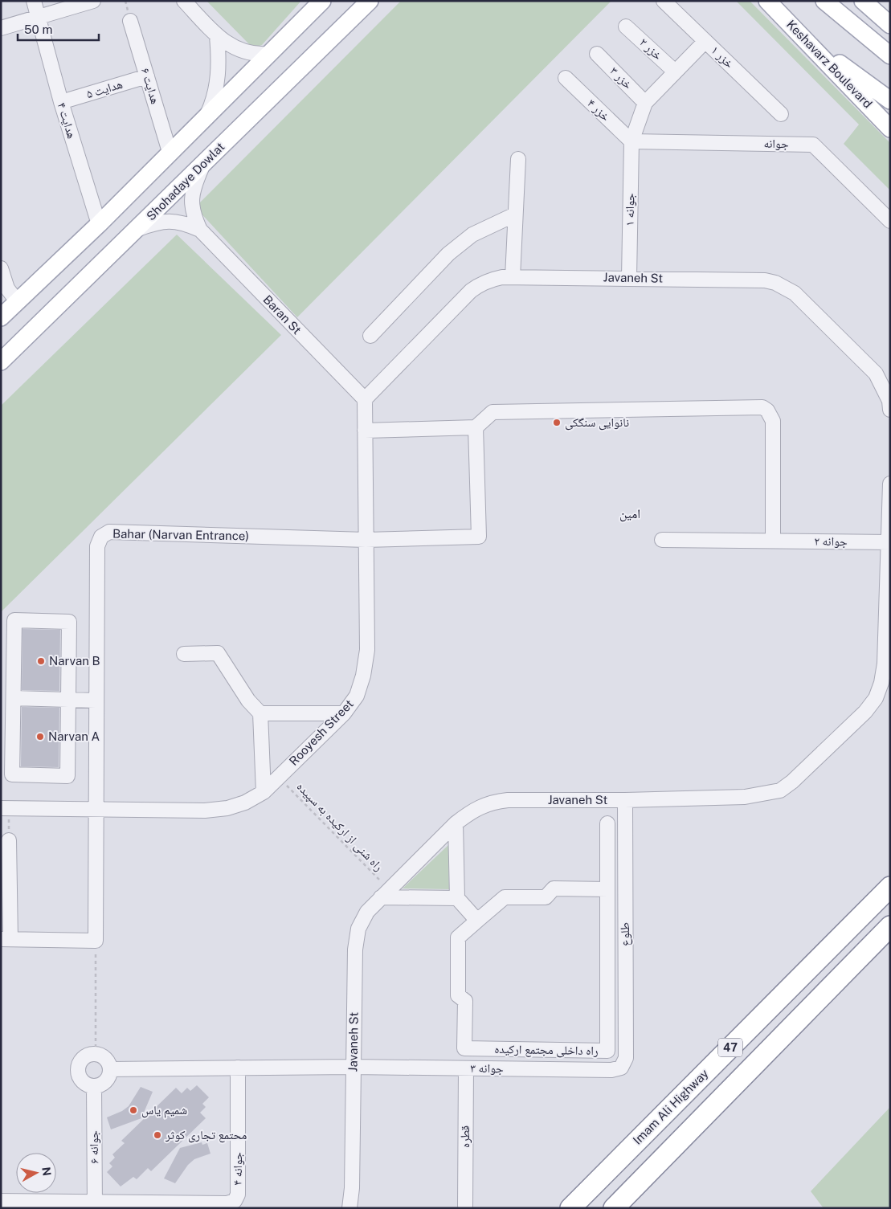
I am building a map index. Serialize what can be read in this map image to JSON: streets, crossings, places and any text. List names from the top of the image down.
{
  "streets": {
    "highway": ["47", "Imam Ali Highway"],
    "main road": ["Keshavarz Boulevard", "Shohadaye Dowlat"],
    "street": [
      "خزر ۲",
      "خزر ۱",
      "خزر ۳",
      "هدایت ۶",
      "هدایت ۵",
      "خزر ۴",
      "هدایت ۴",
      "جوانه",
      "جوانه ۱",
      "Javaneh St",
      "Baran St",
      "Bahar (Narvan Entrance)",
      "جوانه ۲",
      "Rooyesh Street",
      "طلوع",
      "راه داخلی مجتمع ارکیده",
      "جوانه ۳",
      "قطره",
      "جوانه ۶",
      "جوانه ۴"
    ],
    "path": ["راه شنی از ارکیده به سپیده"]
  },
  "crossings": [
    ["خزر ۳", "جوانه ۱"],
    ["هدایت ۶", "هدایت ۵"],
    ["هدایت ۵", "هدایت ۴"],
    ["خزر ۴", "جوانه"],
    ["خزر ۴", "جوانه ۱"],
    ["جوانه", "جوانه ۱"],
    ["جوانه ۱", "Javaneh St"],
    ["Javaneh St", "Baran St"],
    ["Javaneh St", "جوانه ۲"],
    ["Javaneh St", "Rooyesh Street"],
    ["Javaneh St", "راه شنی از ارکیده به سپیده"],
    ["Javaneh St", "طلوع"],
    ["Javaneh St", "جوانه ۳"],
    ["Baran St", "Rooyesh Street"],
    ["Bahar (Narvan Entrance)", "Rooyesh Street"],
    ["Rooyesh Street", "راه شنی از ارکیده به سپیده"],
    ["طلوع", "جوانه ۳"],
    ["جوانه ۳", "قطره"],
    ["جوانه ۶", "جوانه ۴"]
  ],
  "districts": ["امین"],
  "places": [
    "نانوایی سنگکی",
    "Narvan B",
    "Narvan A",
    "شمیم یاس",
    "محتمع تجاری کوثر"
  ],
  "scale_bar": "50 m",
  "north": "right"
}
